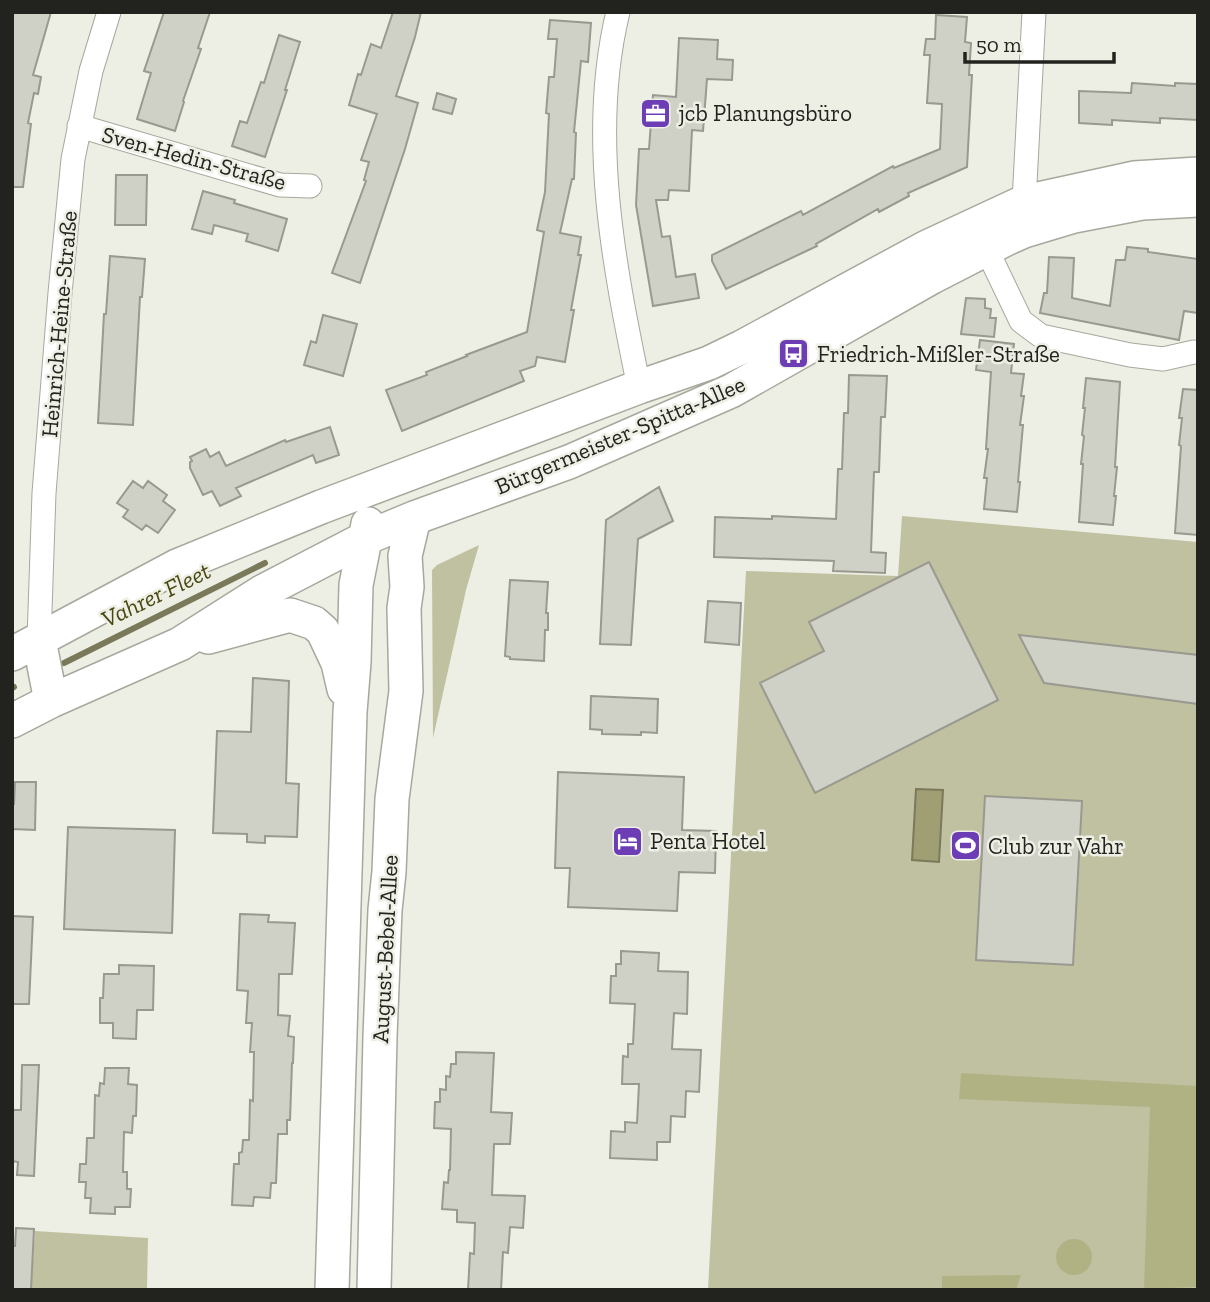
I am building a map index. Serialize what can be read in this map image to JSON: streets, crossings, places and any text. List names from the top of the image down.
{
  "streets": {
    "main road": ["Bürgermeister-Spitta-Allee", "August-Bebel-Allee"],
    "street": ["Sven-Hedin-Straße", "Heinrich-Heine-Straße"]
  },
  "crossings": [
    ["Sven-Hedin-Straße", "Heinrich-Heine-Straße"],
    ["Heinrich-Heine-Straße", "Bürgermeister-Spitta-Allee"],
    ["Bürgermeister-Spitta-Allee", "August-Bebel-Allee"]
  ],
  "water": ["Vahrer Fleet"],
  "places": {
    "office": ["jcb Planungsbüro"],
    "bus stop": ["Friedrich-Mißler-Straße"],
    "hotel": ["Penta Hotel"],
    "sports": ["Club zur Vahr"]
  },
  "scale_bar": "50 m"
}
